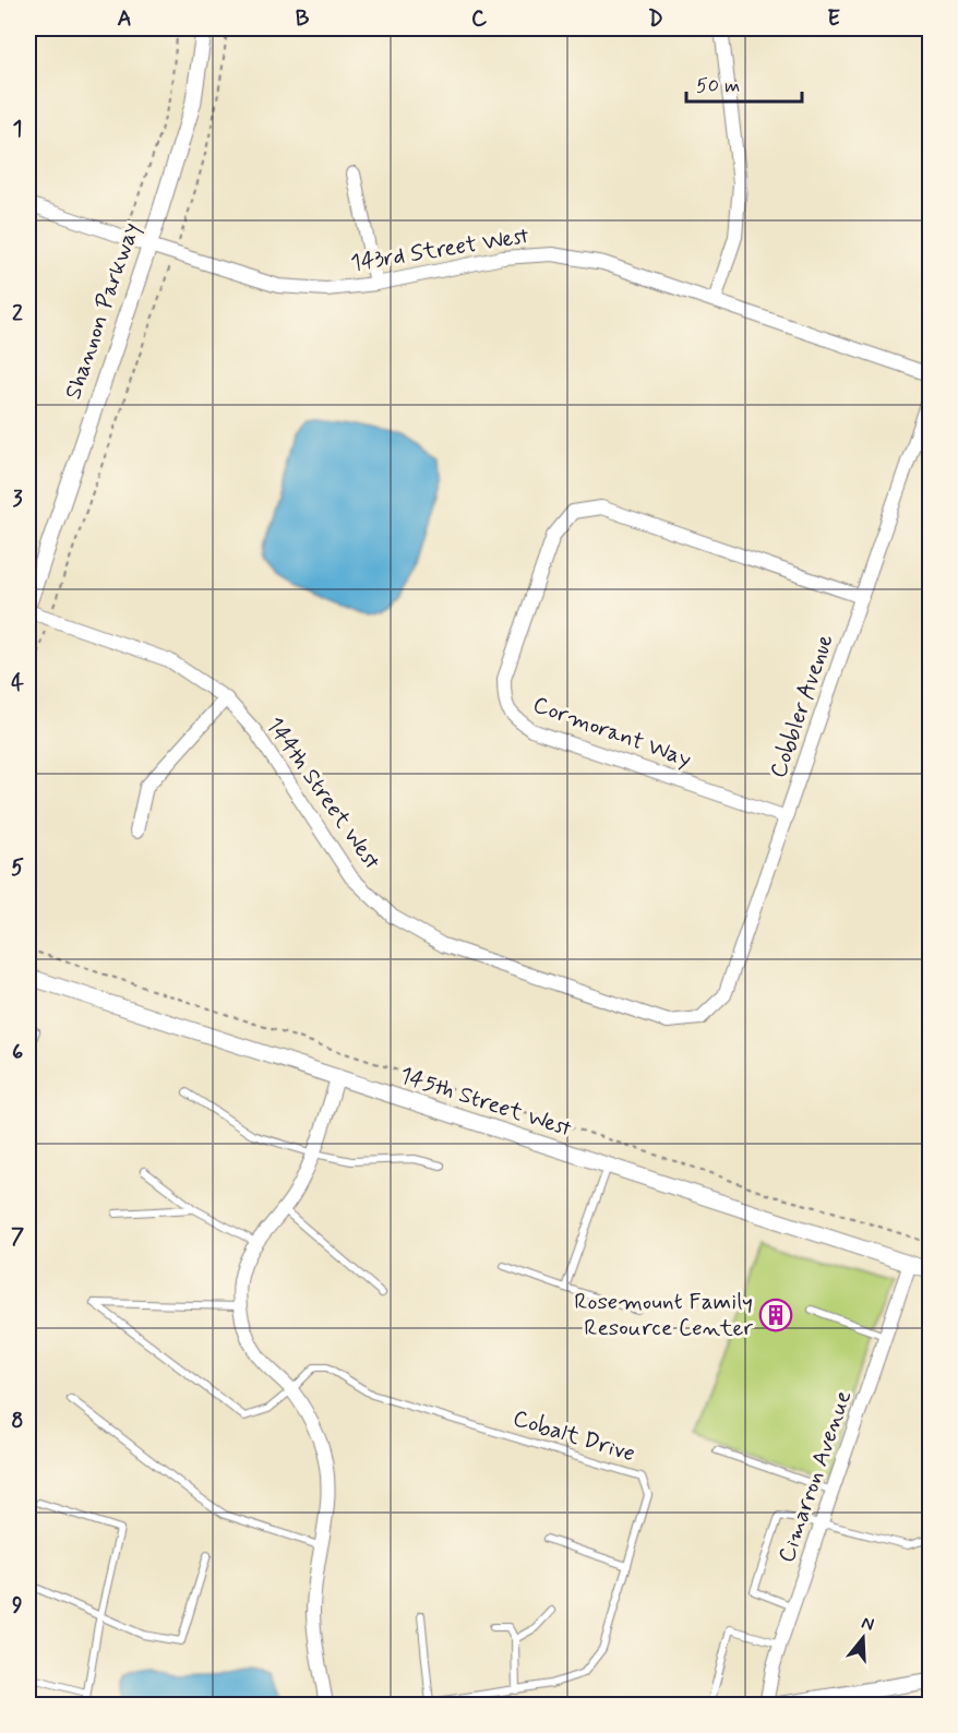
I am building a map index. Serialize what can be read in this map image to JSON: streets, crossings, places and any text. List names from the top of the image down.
{
  "streets": {
    "street": [
      "143rd Street West",
      "Shannon Parkway",
      "Cobbler Avenue",
      "Cormorant Way",
      "144th Street West",
      "145th Street West",
      "Cimarron Avenue"
    ],
    "lane": ["Cobalt Drive"]
  },
  "crossings": [
    ["143rd Street West", "Shannon Parkway"],
    ["Cobbler Avenue", "Cormorant Way"],
    ["Cobbler Avenue", "144th Street West"],
    ["145th Street West", "Cimarron Avenue"]
  ],
  "places": {
    "building": ["Rosemount Family Resource Center"]
  },
  "scale_bar": "50 m",
  "north": "top",
  "grid": {
    "columns": [
      "A",
      "B",
      "C",
      "D",
      "E"
    ],
    "rows": [
      "1",
      "2",
      "3",
      "4",
      "5",
      "6",
      "7",
      "8",
      "9"
    ]
  }
}
